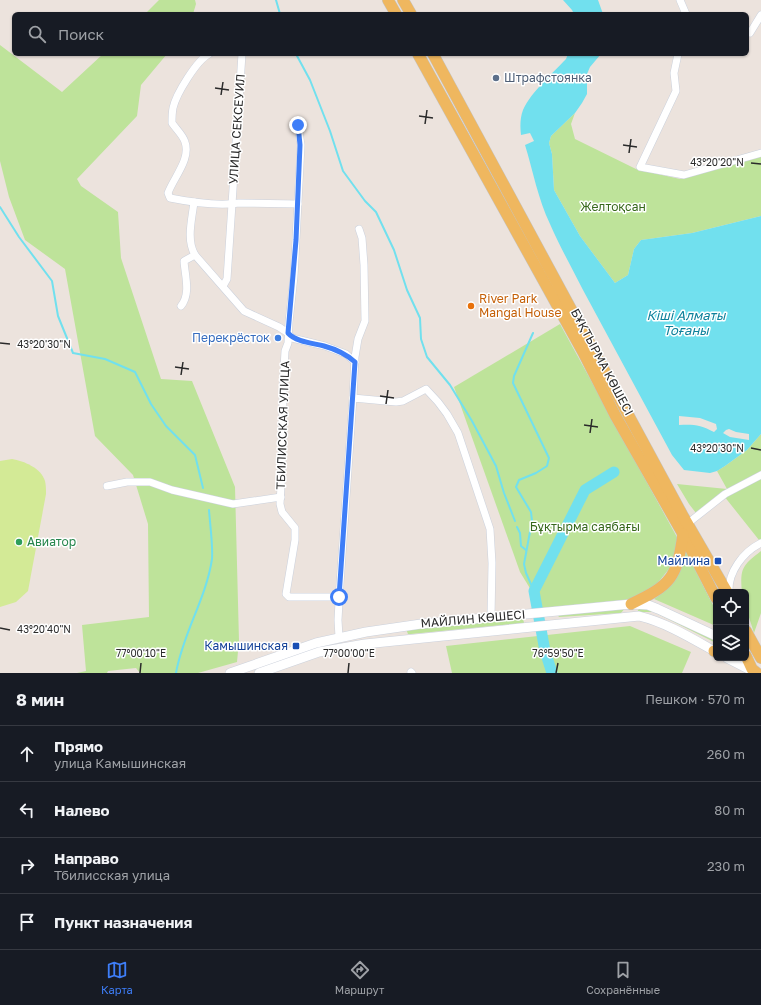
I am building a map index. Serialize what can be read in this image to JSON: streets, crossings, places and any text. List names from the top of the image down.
{
  "streets": {
    "main road": ["БҰҚТЫРМА КӨШЕСІ", "МАЙЛИН КӨШЕСІ"],
    "street": ["УЛИЦА СЕКСЕУИЛ", "ТБИЛИССКАЯ УЛИЦА"]
  },
  "water": ["Кіші Алматы Тоғаны"],
  "parks": ["Желтоқсан", "Бұқтырма саябағы"],
  "places": {
    "other": [
      "Штрафстоянка",
      "River Park Mangal House",
      "Перекрёсток",
      "Авиатор"
    ],
    "transit": ["Майлина", "Камышинская"]
  },
  "page": {
    "search": "Поиск",
    "heading": ["8 мин", "Пешком · 570 m"],
    "list": [
      ["Прямо", "улица Камышинская", "260 m"],
      ["Налево", "80 m"],
      ["Направо", "Тбилисская улица", "230 m"],
      "Пункт назначения"
    ],
    "nav": ["Карта", "Маршрут", "Сохранённые"]
  },
  "coordinates": [
    "43°20'20\"N",
    "43°20'30\"N",
    "43°20'40\"N",
    "77°00'10\"E",
    "77°00'00\"E",
    "76°59'50\"E"
  ]
}
